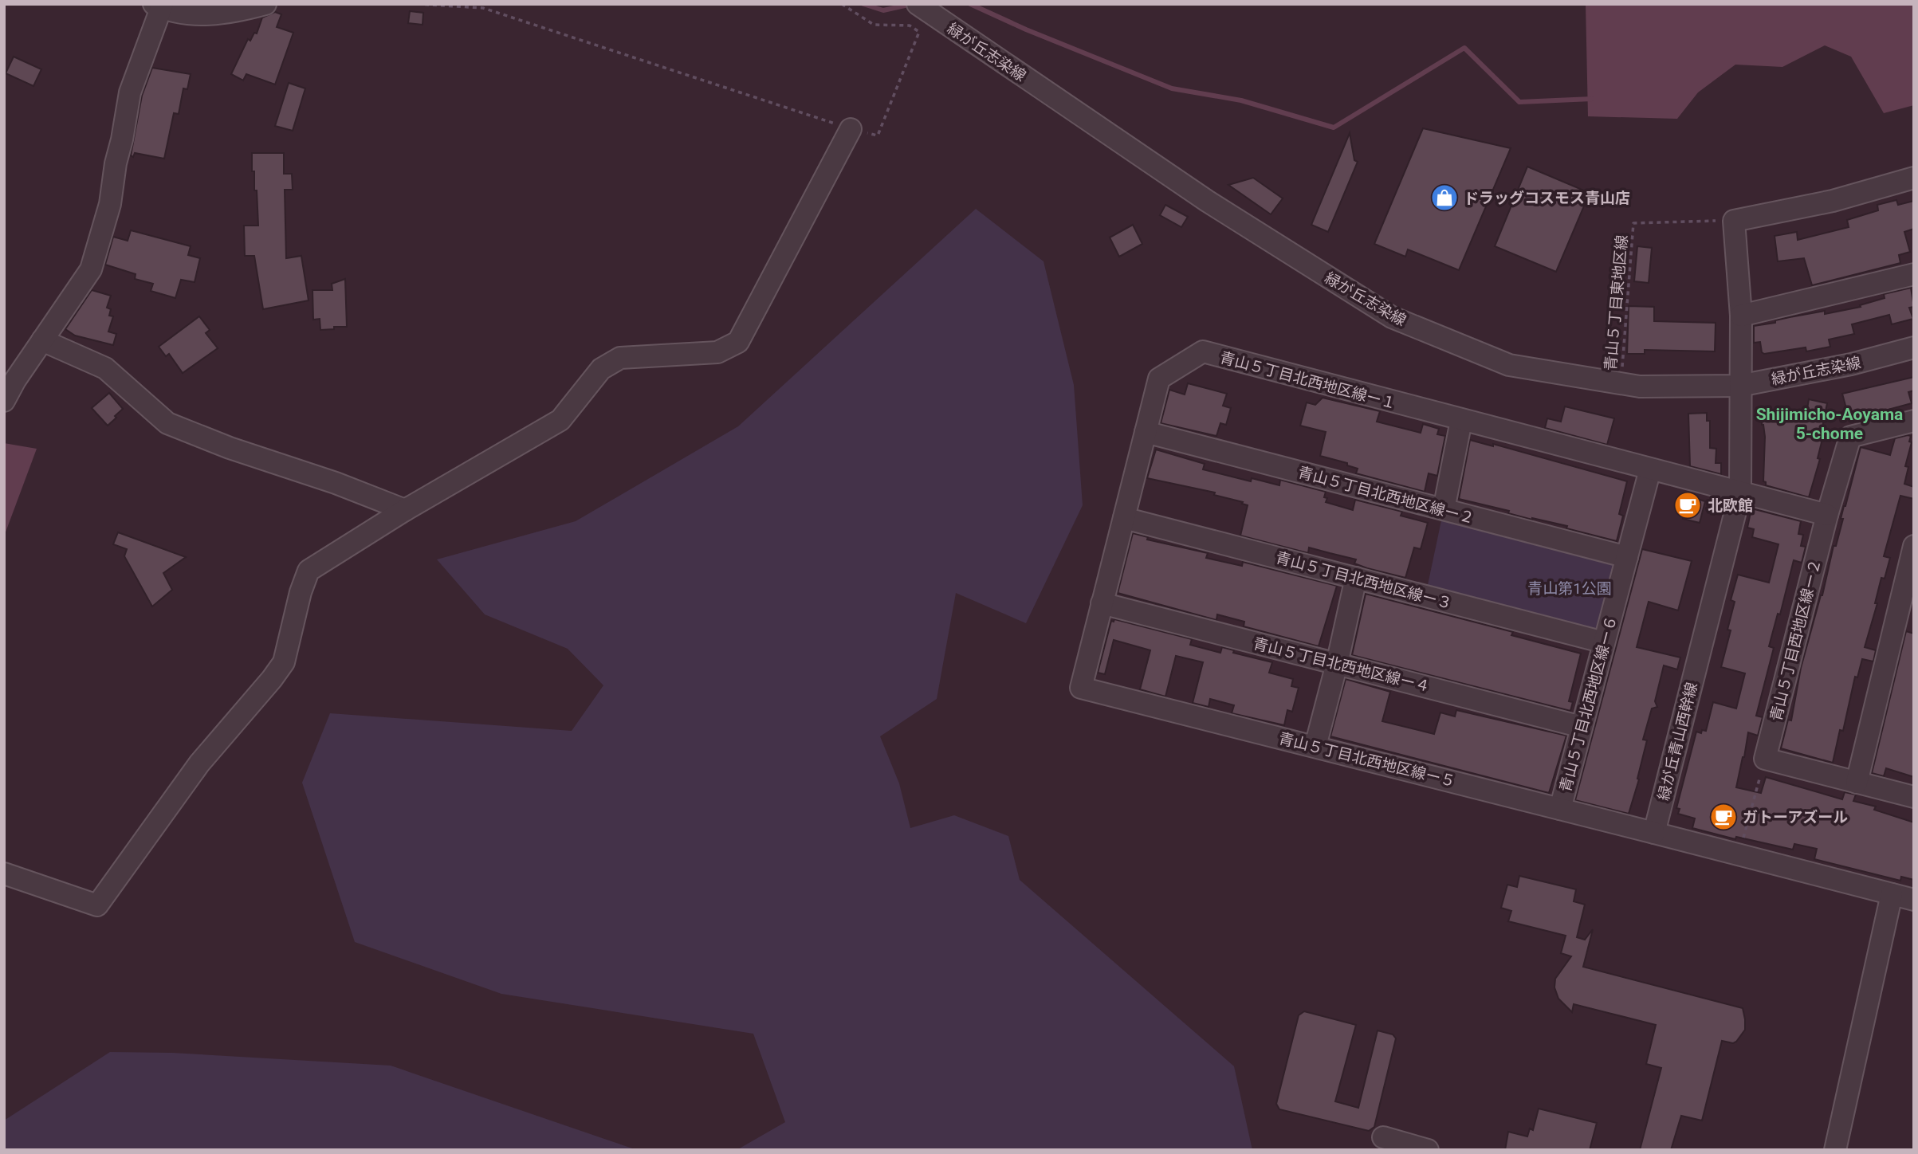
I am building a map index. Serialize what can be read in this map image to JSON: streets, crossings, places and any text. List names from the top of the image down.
{
  "streets": {
    "street": [
      "緑が丘志染線",
      "青山５丁目北西地区線ー１",
      "青山５丁目北西地区線ー２",
      "青山５丁目北西地区線ー３",
      "青山５丁目西地区線ー２",
      "青山５丁目北西地区線ー４",
      "青山５丁目北西地区線ー６",
      "緑が丘青山西幹線",
      "青山５丁目北西地区線ー５"
    ],
    "path": ["青山５丁目東地区線"]
  },
  "crossings": [
    ["緑が丘志染線", "青山５丁目東地区線"],
    ["緑が丘志染線", "緑が丘青山西幹線"],
    ["青山５丁目東地区線", "緑が丘青山西幹線"],
    ["青山５丁目北西地区線ー１", "青山５丁目北西地区線ー２"],
    ["青山５丁目北西地区線ー１", "青山５丁目北西地区線ー３"],
    ["青山５丁目北西地区線ー１", "青山５丁目西地区線ー２"],
    ["青山５丁目北西地区線ー１", "青山５丁目北西地区線ー４"],
    ["青山５丁目北西地区線ー１", "青山５丁目北西地区線ー６"],
    ["青山５丁目北西地区線ー１", "緑が丘青山西幹線"],
    ["青山５丁目北西地区線ー１", "青山５丁目北西地区線ー５"],
    ["青山５丁目北西地区線ー２", "青山５丁目北西地区線ー６"],
    ["青山５丁目北西地区線ー３", "青山５丁目北西地区線ー６"],
    ["青山５丁目北西地区線ー４", "青山５丁目北西地区線ー６"],
    ["青山５丁目北西地区線ー６", "青山５丁目北西地区線ー５"],
    ["緑が丘青山西幹線", "青山５丁目北西地区線ー５"]
  ],
  "districts": ["Shijimicho-Aoyama 5-chome"],
  "parks": ["青山第1公園"],
  "places": {
    "shop": ["ドラッグコスモス青山店"],
    "cafe": ["北欧館", "ガトーアズール"]
  }
}
